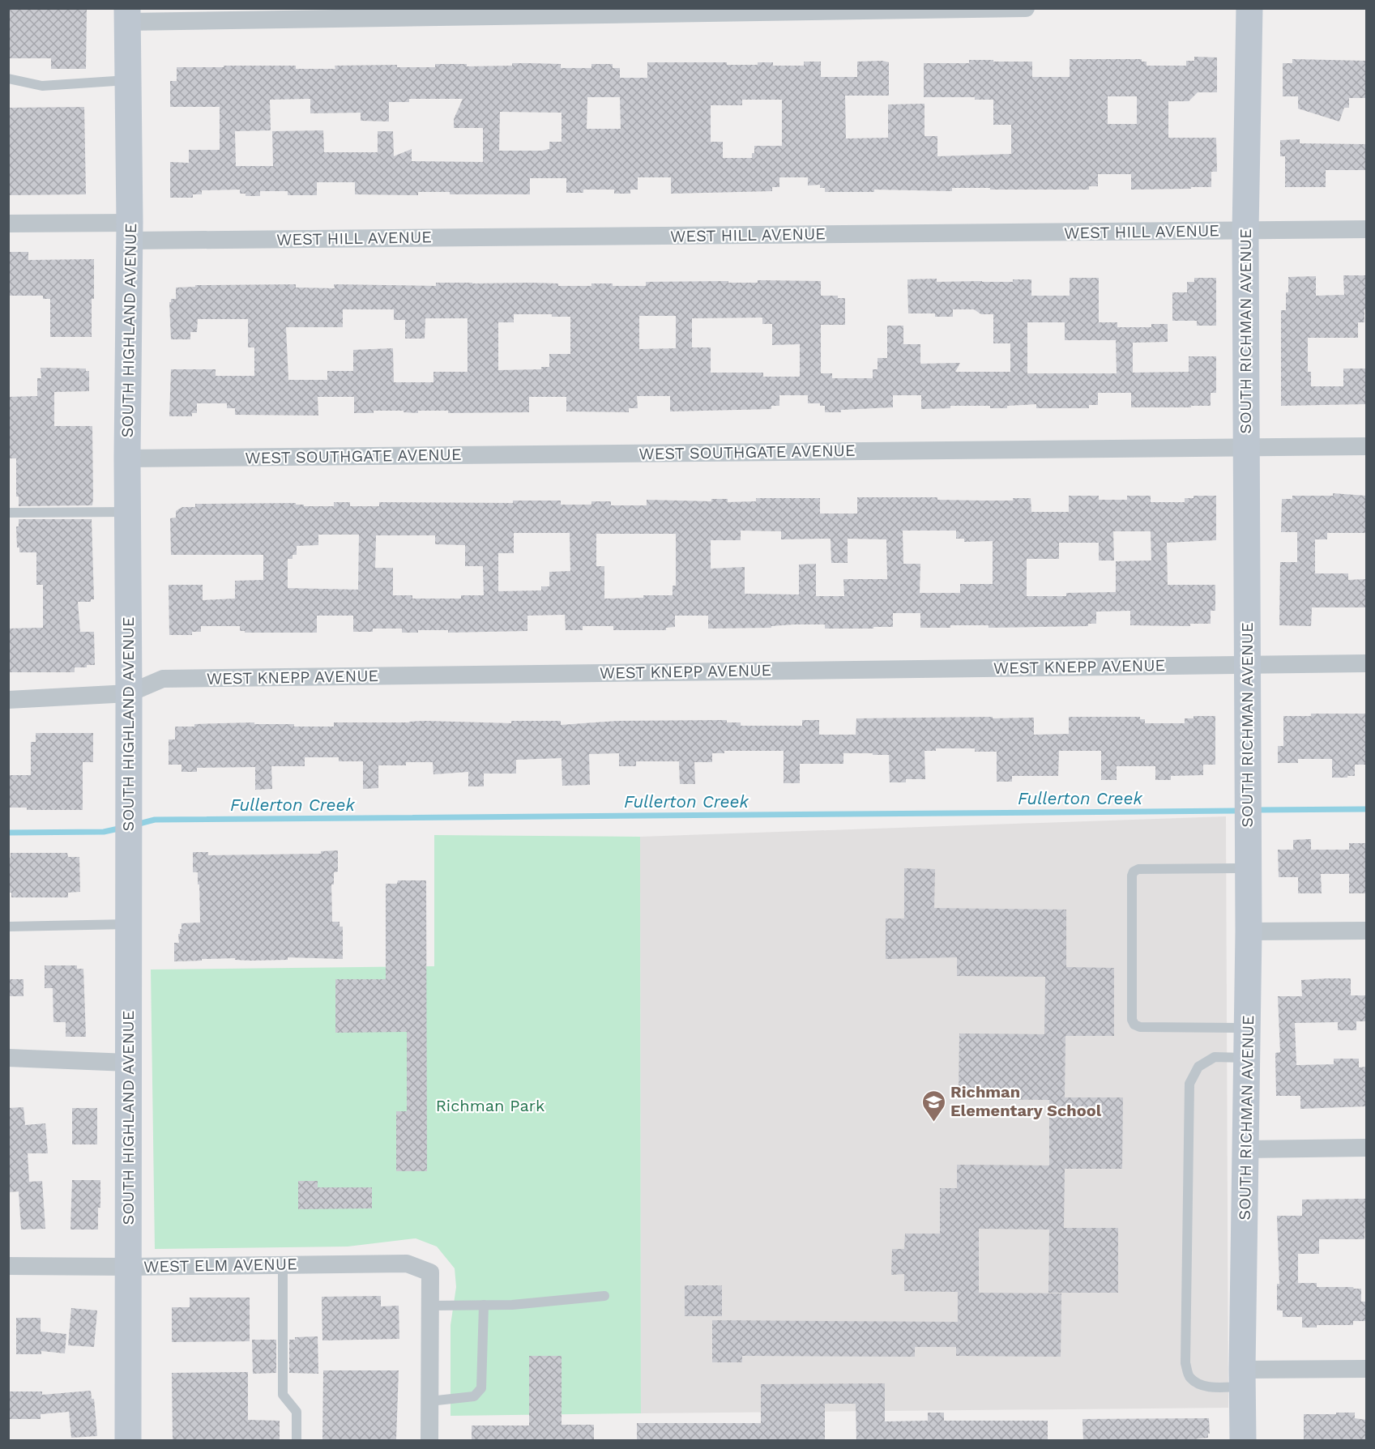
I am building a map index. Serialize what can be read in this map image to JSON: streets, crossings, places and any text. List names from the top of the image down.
{
  "streets": {
    "street": [
      "WEST HILL AVENUE",
      "SOUTH HIGHLAND AVENUE",
      "SOUTH RICHMAN AVENUE",
      "WEST SOUTHGATE AVENUE",
      "WEST KNEPP AVENUE",
      "WEST ELM AVENUE"
    ]
  },
  "crossings": [
    ["WEST HILL AVENUE", "SOUTH HIGHLAND AVENUE"],
    ["WEST HILL AVENUE", "SOUTH RICHMAN AVENUE"],
    ["SOUTH HIGHLAND AVENUE", "WEST SOUTHGATE AVENUE"],
    ["SOUTH HIGHLAND AVENUE", "WEST KNEPP AVENUE"],
    ["SOUTH HIGHLAND AVENUE", "WEST ELM AVENUE"],
    ["SOUTH RICHMAN AVENUE", "WEST SOUTHGATE AVENUE"],
    ["SOUTH RICHMAN AVENUE", "WEST KNEPP AVENUE"]
  ],
  "water": ["Fullerton Creek"],
  "parks": ["Richman Park"],
  "places": {
    "school or university": ["Richman Elementary School"]
  }
}
